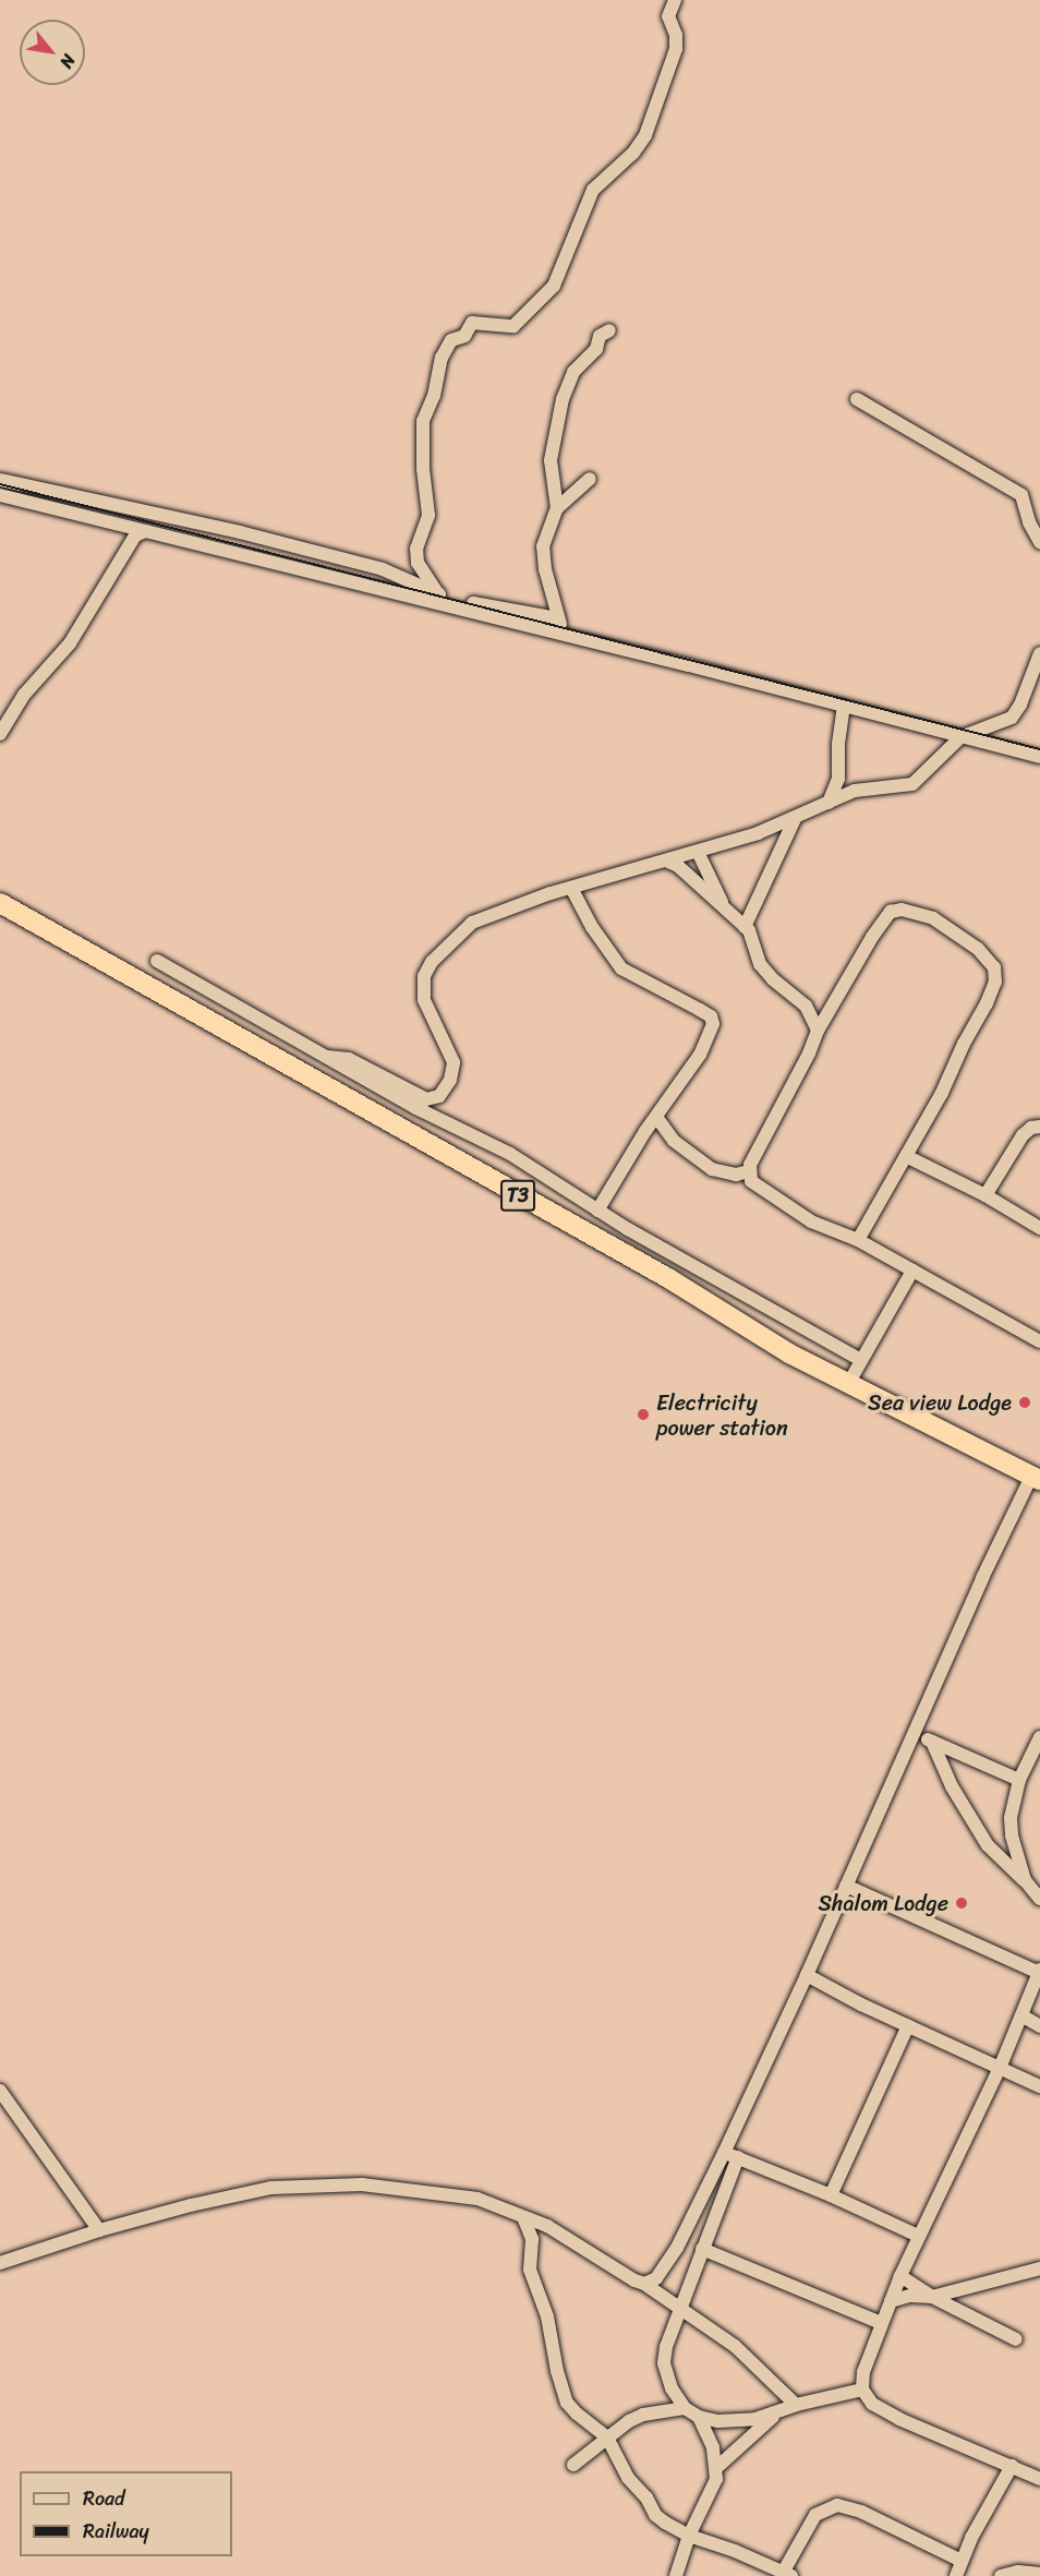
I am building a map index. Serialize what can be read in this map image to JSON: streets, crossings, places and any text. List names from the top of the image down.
{
  "streets": {
    "highway": ["T3"]
  },
  "places": ["Sea view Lodge", "Electricity power station", "Shalom Lodge"],
  "legend": ["Road", "Railway"],
  "north": "bottom right"
}
